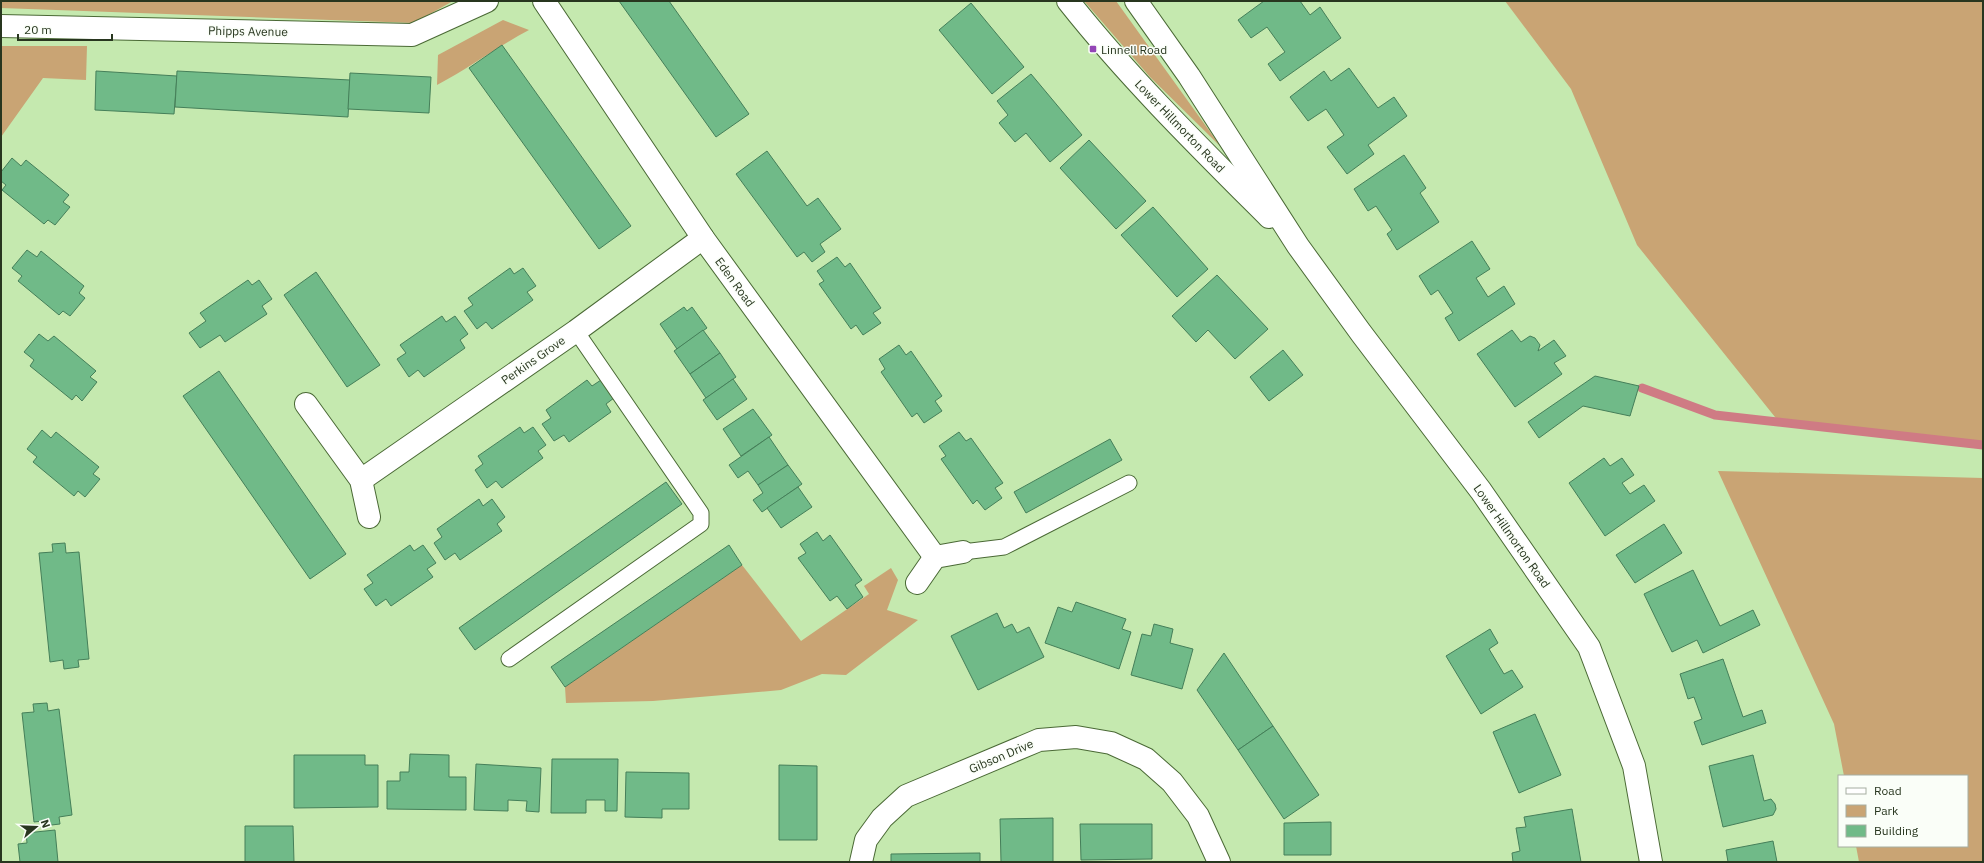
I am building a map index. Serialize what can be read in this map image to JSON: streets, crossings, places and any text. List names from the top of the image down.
{
  "streets": {
    "street": [
      "Phipps Avenue",
      "Lower Hillmorton Road",
      "Eden Road",
      "Perkins Grove",
      "Gibson Drive"
    ]
  },
  "crossings": [
    ["Eden Road", "Perkins Grove"]
  ],
  "places": {
    "transit": ["Linnell Road"]
  },
  "legend": ["Road", "Park", "Building"],
  "scale_bar": "20 m",
  "north": "right"
}
